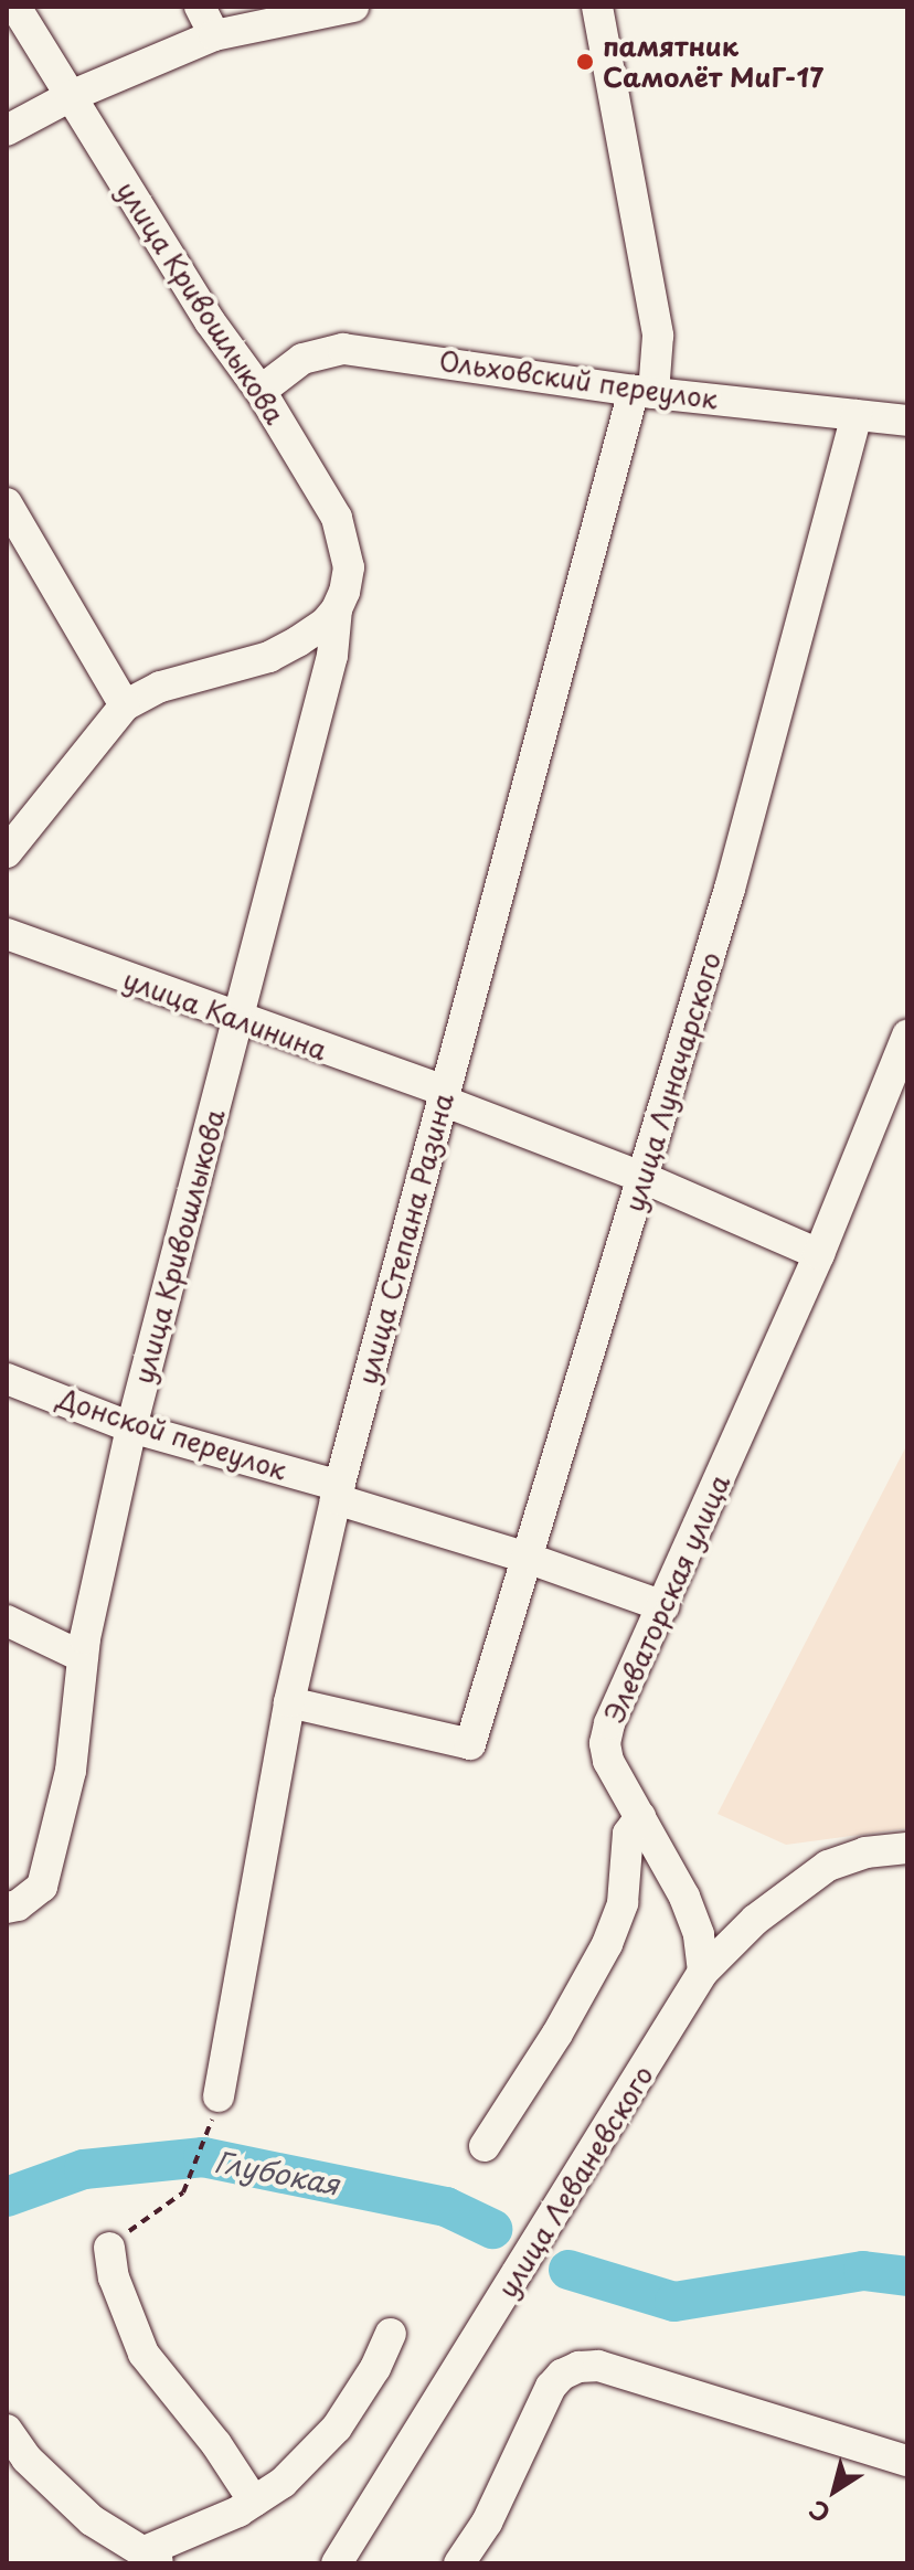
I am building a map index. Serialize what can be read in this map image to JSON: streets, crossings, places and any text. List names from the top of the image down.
{
  "streets": {
    "street": [
      "улица Кривошлыкова",
      "Ольховский переулок",
      "улица Калинина",
      "улица Луначарского",
      "улица Степана Разина",
      "Донской переулок",
      "Элеваторская улица",
      "улица Леваневского"
    ]
  },
  "crossings": [
    ["улица Кривошлыкова", "Ольховский переулок"],
    ["улица Кривошлыкова", "улица Калинина"],
    ["улица Кривошлыкова", "Донской переулок"],
    ["Ольховский переулок", "улица Луначарского"],
    ["Ольховский переулок", "улица Степана Разина"],
    ["улица Калинина", "улица Луначарского"],
    ["улица Калинина", "улица Степана Разина"],
    ["улица Калинина", "Элеваторская улица"],
    ["улица Луначарского", "улица Степана Разина"],
    ["улица Луначарского", "Донской переулок"],
    ["улица Степана Разина", "Донской переулок"],
    ["Донской переулок", "Элеваторская улица"],
    ["Элеваторская улица", "улица Леваневского"]
  ],
  "water": ["Глубокая"],
  "places": ["памятник Самолёт МиГ-17"],
  "north": "bottom left"
}
